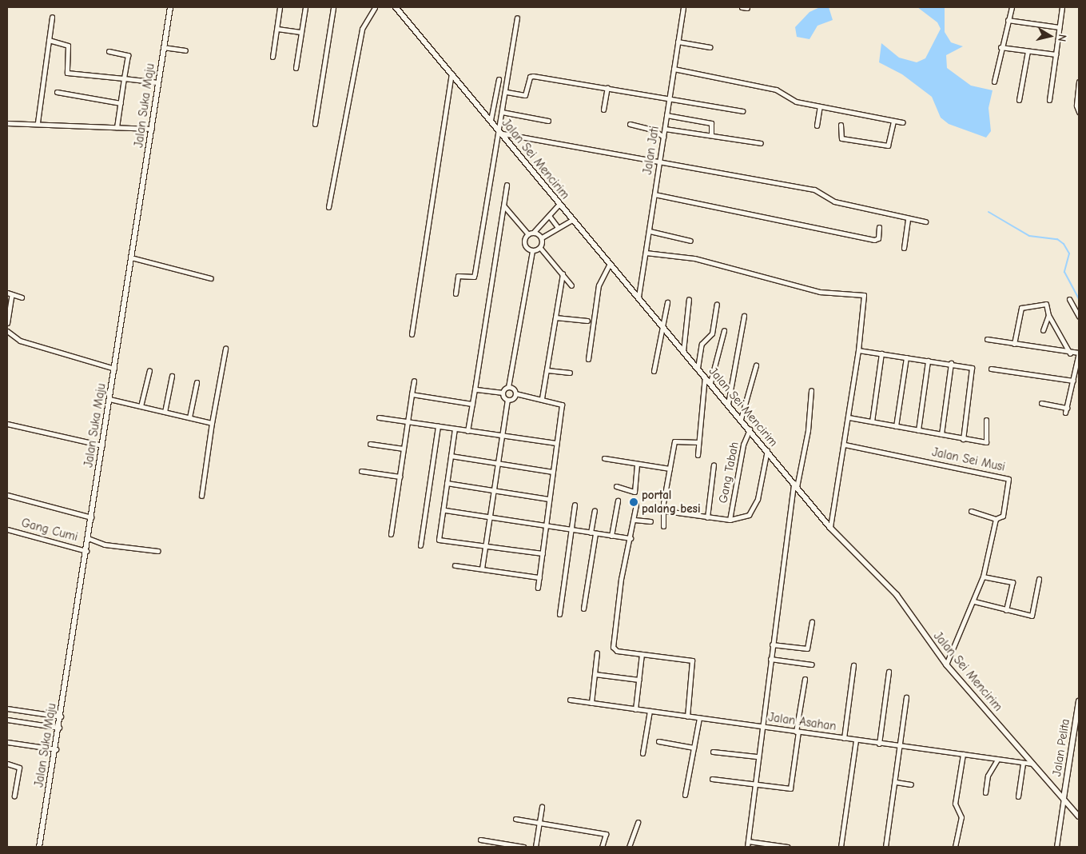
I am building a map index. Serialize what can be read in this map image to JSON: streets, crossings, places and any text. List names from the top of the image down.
{
  "streets": {
    "street": [
      "Jalan Suka Maju",
      "Jalan Jati",
      "Jalan Sei Mencirim",
      "Jalan Sei Musi",
      "Gang Tabah",
      "Gang Cumi",
      "Jalan Asahan",
      "Jalan Pelita"
    ]
  },
  "crossings": [
    ["Jalan Suka Maju", "Gang Cumi"],
    ["Jalan Jati", "Jalan Sei Mencirim"],
    ["Jalan Sei Mencirim", "Jalan Sei Musi"],
    ["Jalan Sei Mencirim", "Gang Tabah"],
    ["Jalan Sei Mencirim", "Jalan Asahan"],
    ["Jalan Sei Mencirim", "Jalan Pelita"]
  ],
  "places": ["portal palang besi"],
  "north": "right"
}
